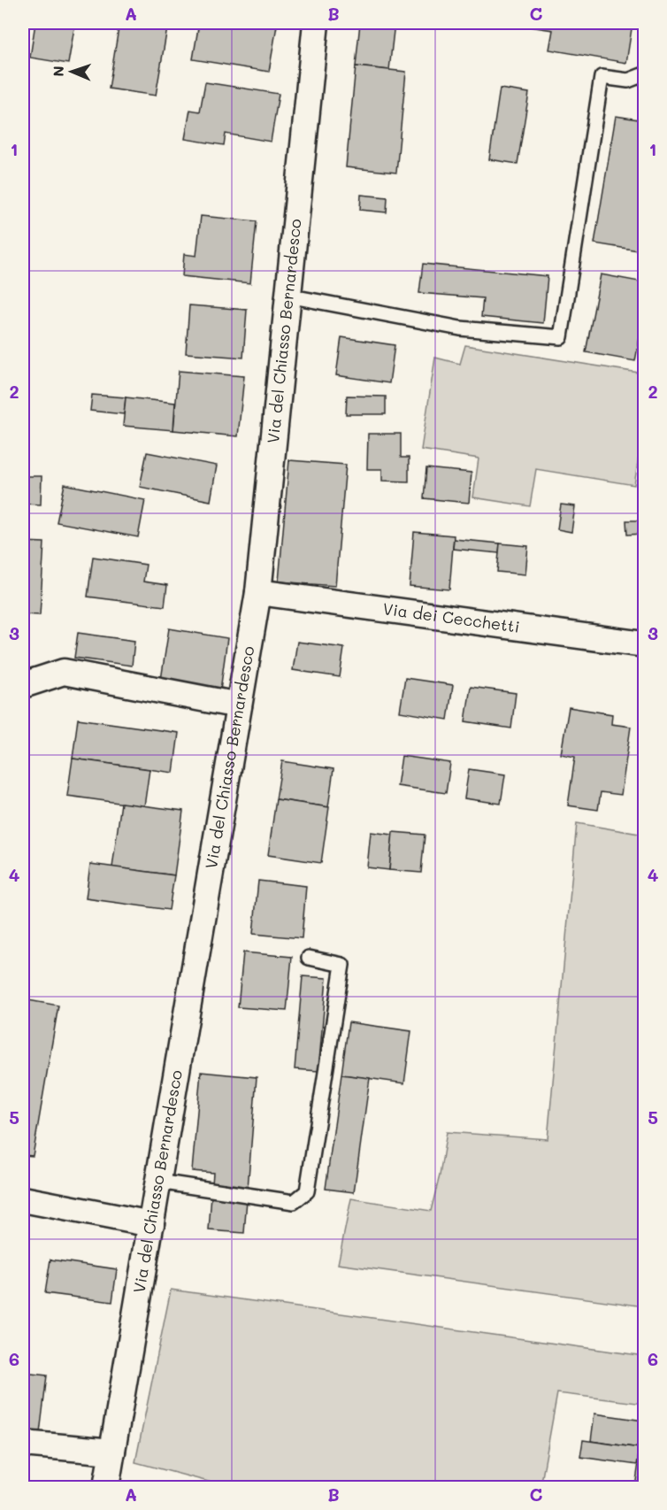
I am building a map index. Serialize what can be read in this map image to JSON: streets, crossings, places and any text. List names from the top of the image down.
{
  "streets": {
    "street": ["Via del Chiasso Bernardesco", "Via dei Cecchetti"]
  },
  "crossings": [
    ["Via del Chiasso Bernardesco", "Via dei Cecchetti"]
  ],
  "north": "left",
  "grid": {
    "columns": ["A", "B", "C"],
    "rows": [
      "1",
      "2",
      "3",
      "4",
      "5",
      "6"
    ]
  }
}
